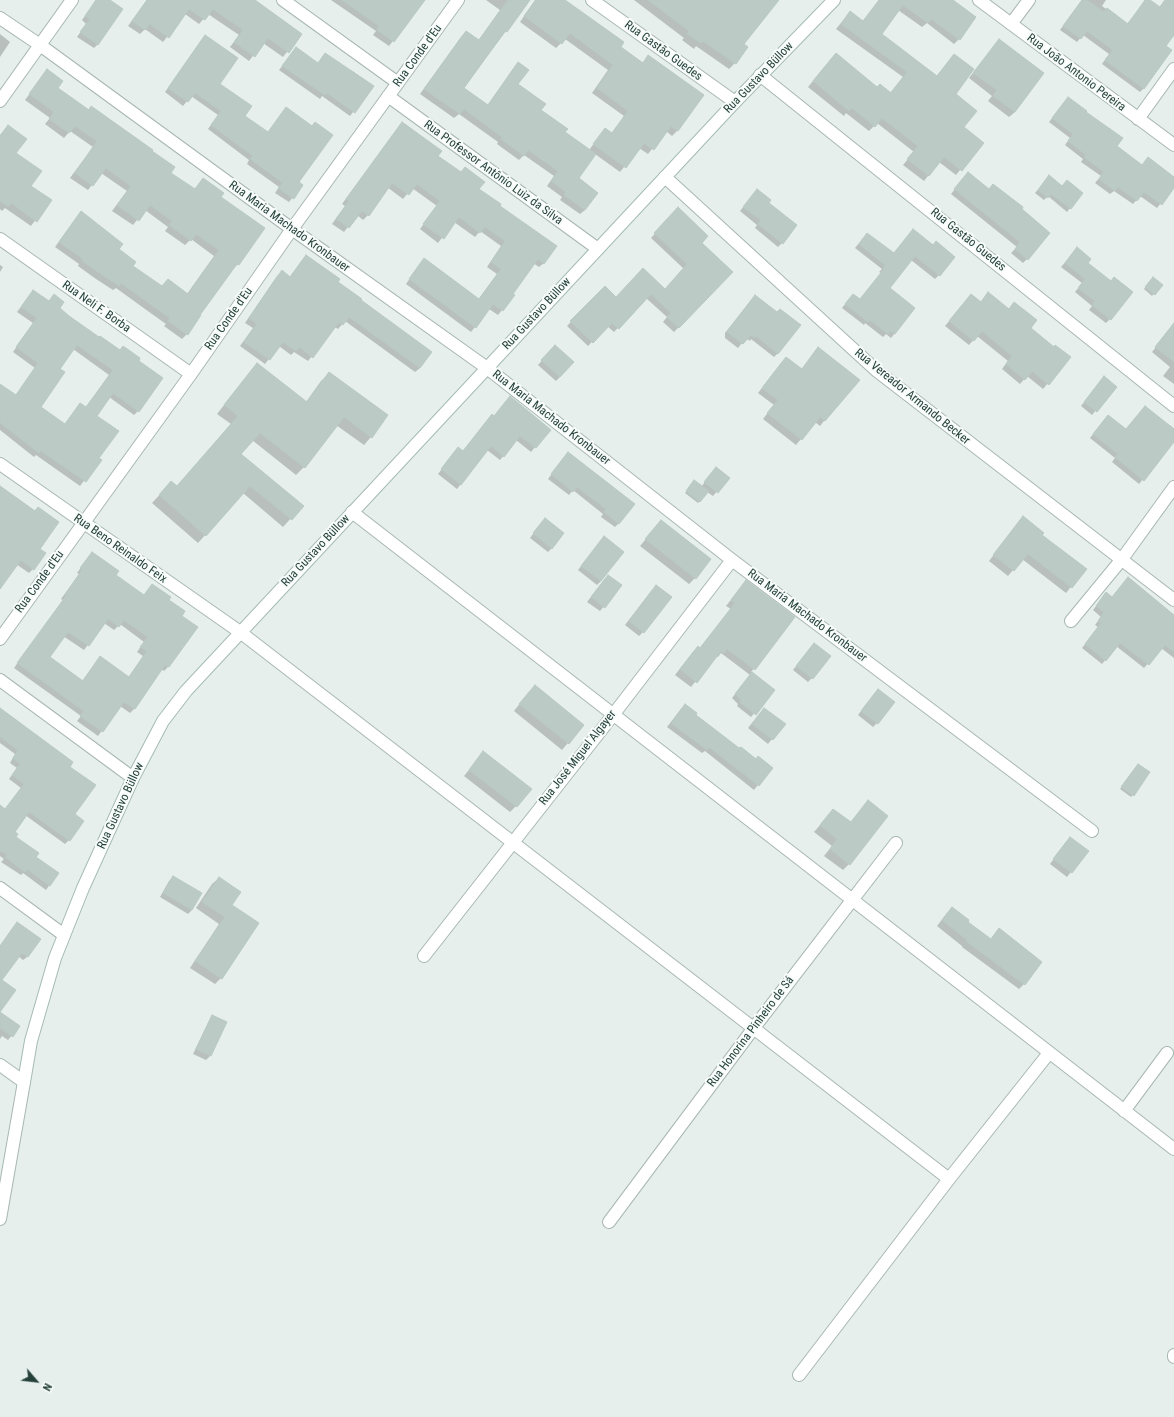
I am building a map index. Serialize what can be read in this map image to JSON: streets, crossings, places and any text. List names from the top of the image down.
{
  "streets": {
    "street": [
      "Rua Gastão Guedes",
      "Rua Conde d'Eu",
      "Rua João Antonio Pereira",
      "Rua Gustavo Büllow",
      "Rua Professor Antônio Luiz da Silva",
      "Rua Maria Machado Kronbauer",
      "Rua Neli F. Borba",
      "Rua Vereador Armando Becker",
      "Rua Beno Reinaldo Feix",
      "Rua José Miguel Algayer",
      "Rua Honorina Pinheiro de Sá"
    ]
  },
  "crossings": [
    ["Rua Gastão Guedes", "Rua Gustavo Büllow"],
    ["Rua Conde d'Eu", "Rua Professor Antônio Luiz da Silva"],
    ["Rua Conde d'Eu", "Rua Maria Machado Kronbauer"],
    ["Rua Conde d'Eu", "Rua Neli F. Borba"],
    ["Rua Conde d'Eu", "Rua Beno Reinaldo Feix"],
    ["Rua Gustavo Büllow", "Rua Professor Antônio Luiz da Silva"],
    ["Rua Gustavo Büllow", "Rua Maria Machado Kronbauer"],
    ["Rua Gustavo Büllow", "Rua Vereador Armando Becker"],
    ["Rua Gustavo Büllow", "Rua Beno Reinaldo Feix"],
    ["Rua Maria Machado Kronbauer", "Rua José Miguel Algayer"],
    ["Rua Beno Reinaldo Feix", "Rua José Miguel Algayer"],
    ["Rua Beno Reinaldo Feix", "Rua Honorina Pinheiro de Sá"]
  ],
  "north": "bottom right"
}
